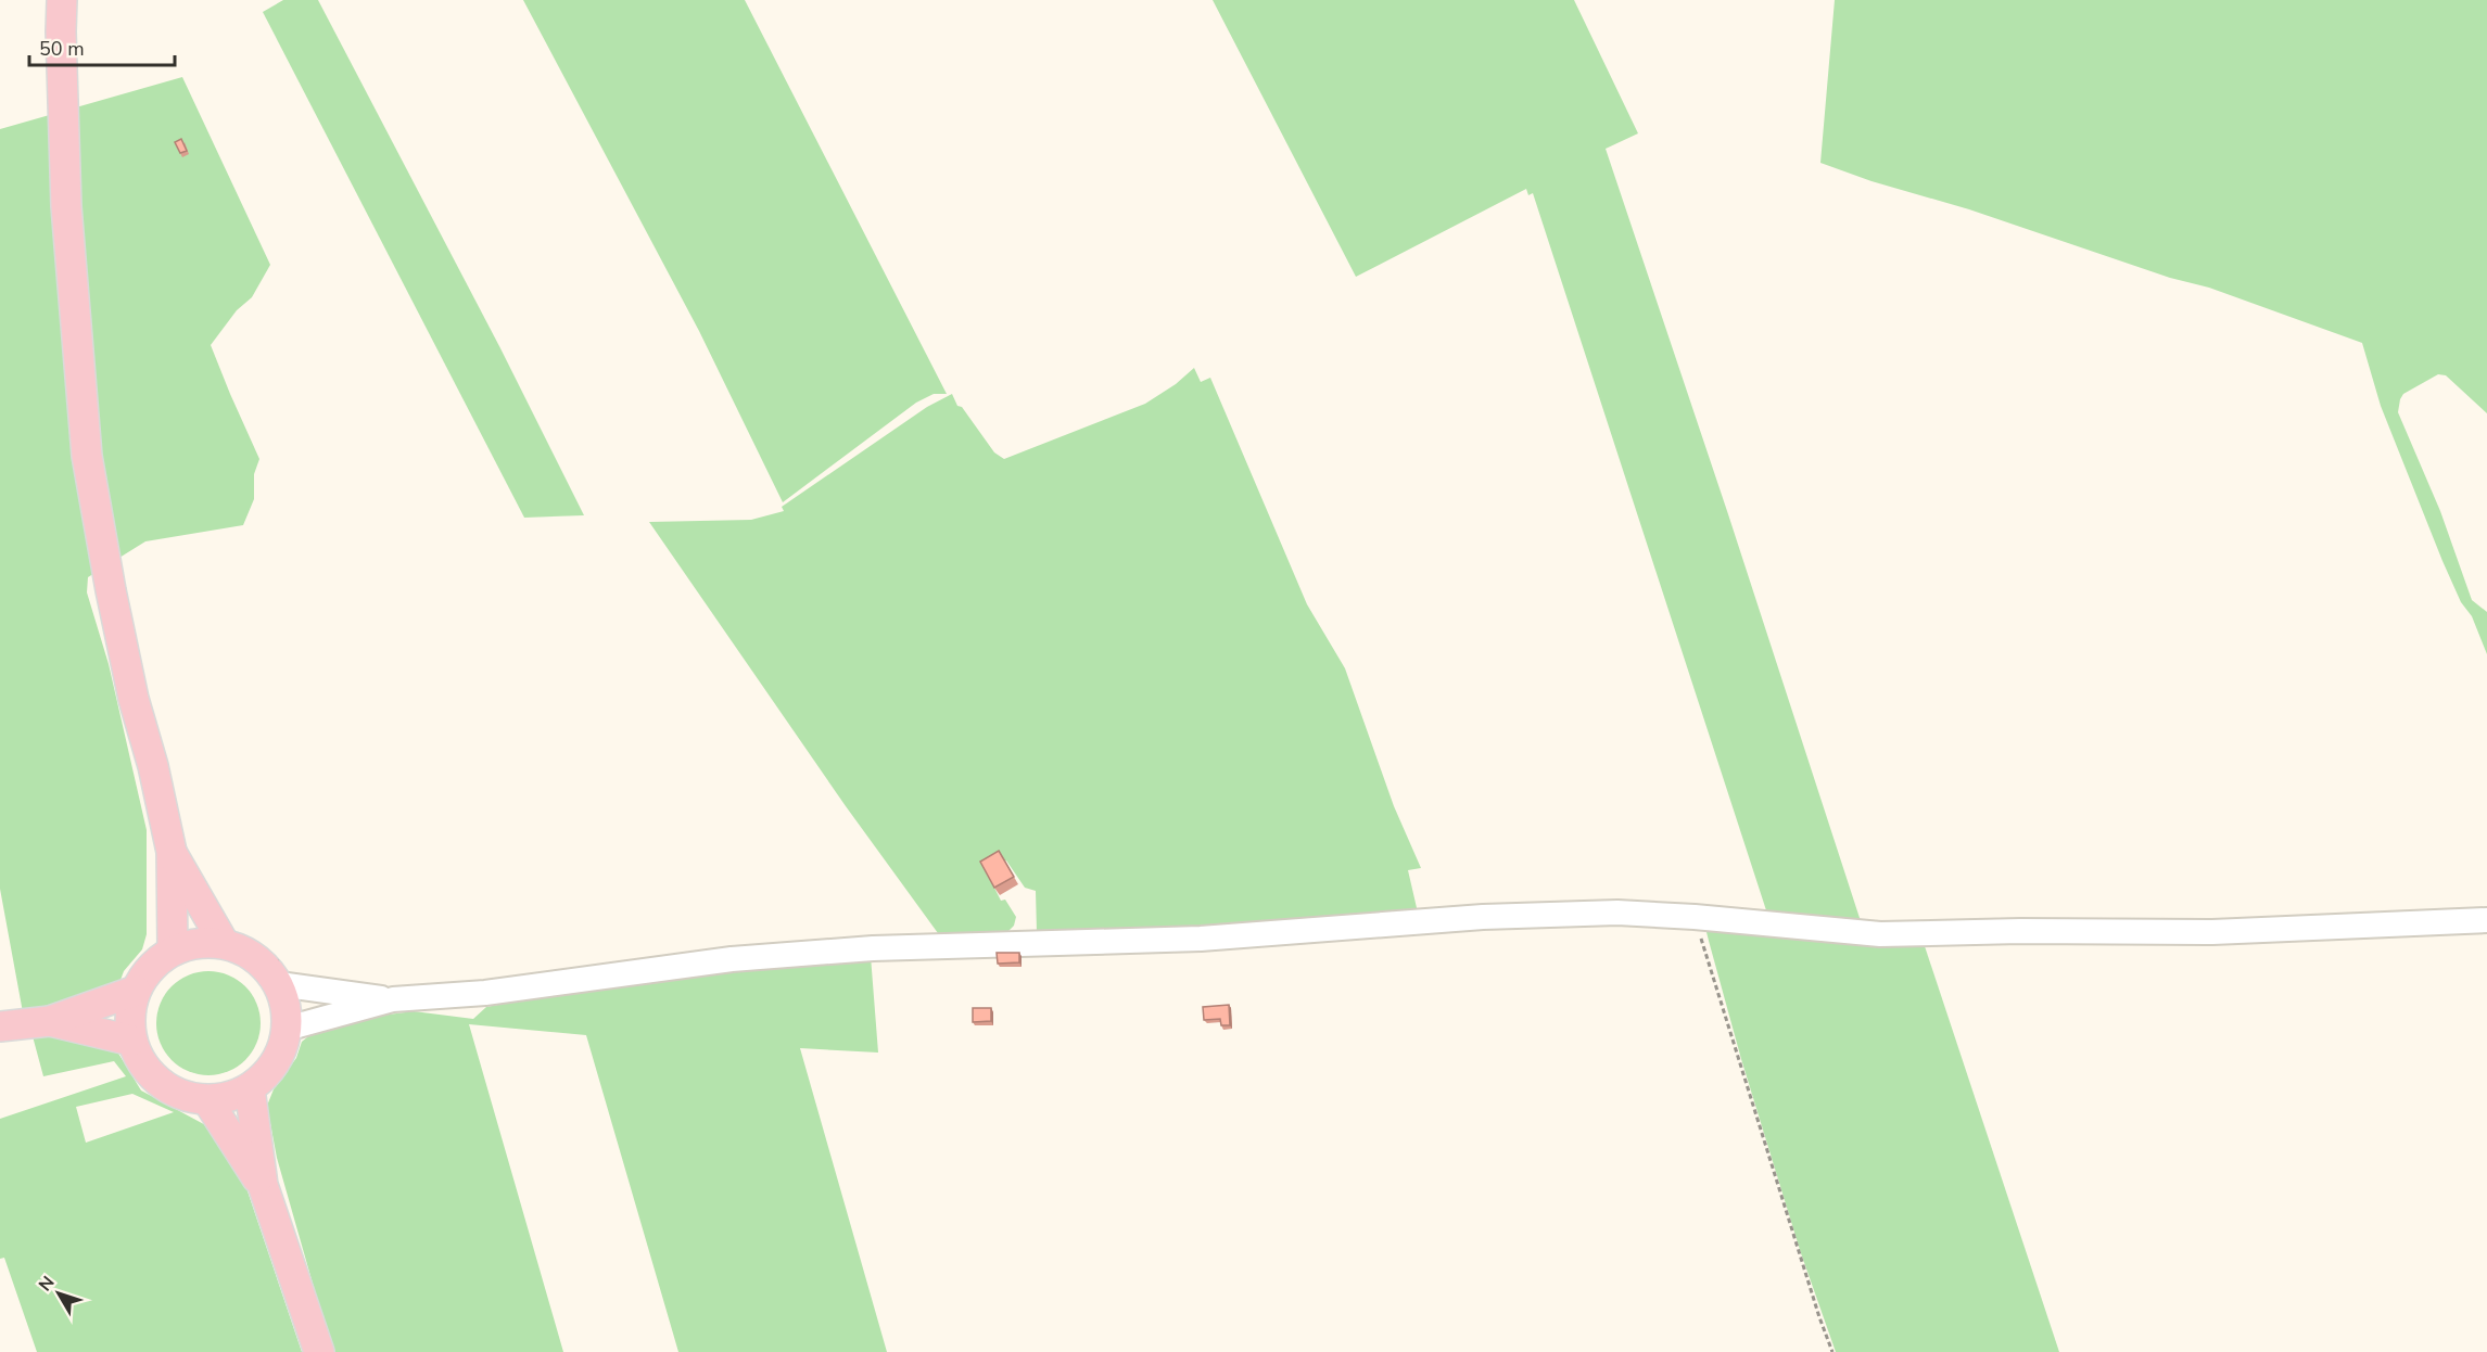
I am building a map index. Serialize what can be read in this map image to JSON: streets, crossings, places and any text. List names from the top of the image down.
{
  "scale_bar": "50 m",
  "north": "top left"
}
